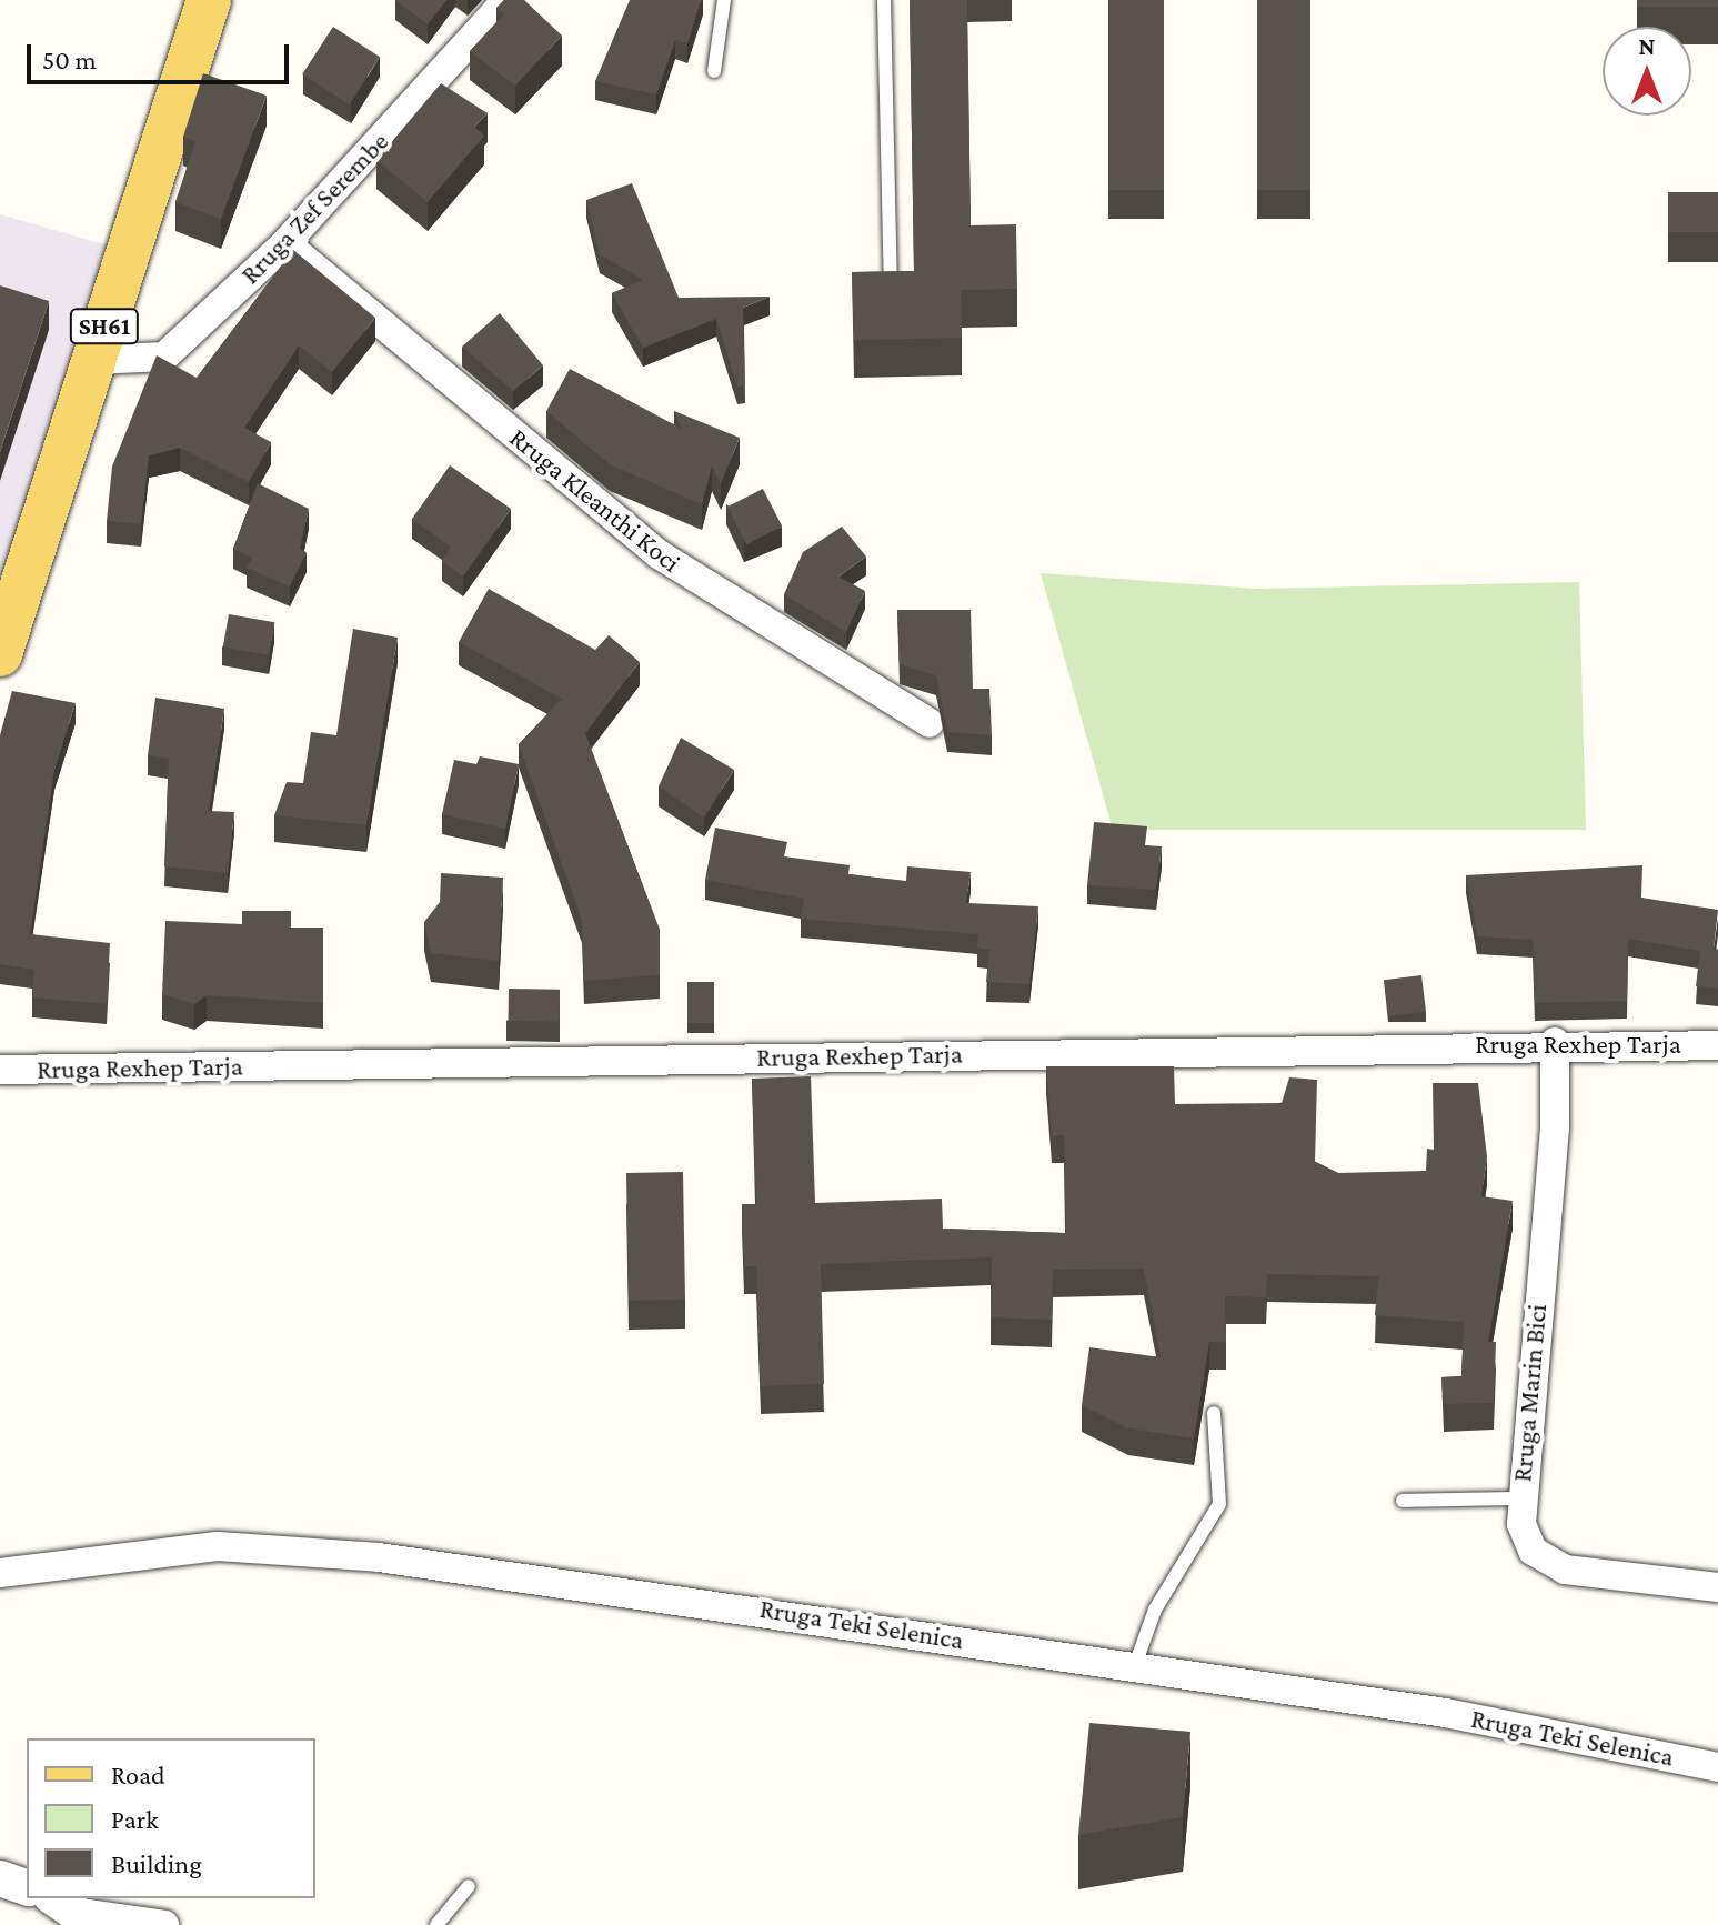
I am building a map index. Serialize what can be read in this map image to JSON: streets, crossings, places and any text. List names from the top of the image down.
{
  "streets": {
    "main road": ["SH61"],
    "street": [
      "Rruga Zef Serembe",
      "Rruga Kleanthi Koci",
      "Rruga Rexhep Tarja",
      "Rruga Marin Bici",
      "Rruga Teki Selenica"
    ]
  },
  "crossings": [
    ["Rruga Zef Serembe", "SH61"],
    ["Rruga Zef Serembe", "Rruga Kleanthi Koci"],
    ["Rruga Rexhep Tarja", "Rruga Marin Bici"]
  ],
  "legend": ["Road", "Park", "Building"],
  "scale_bar": "50 m",
  "north": "top"
}
